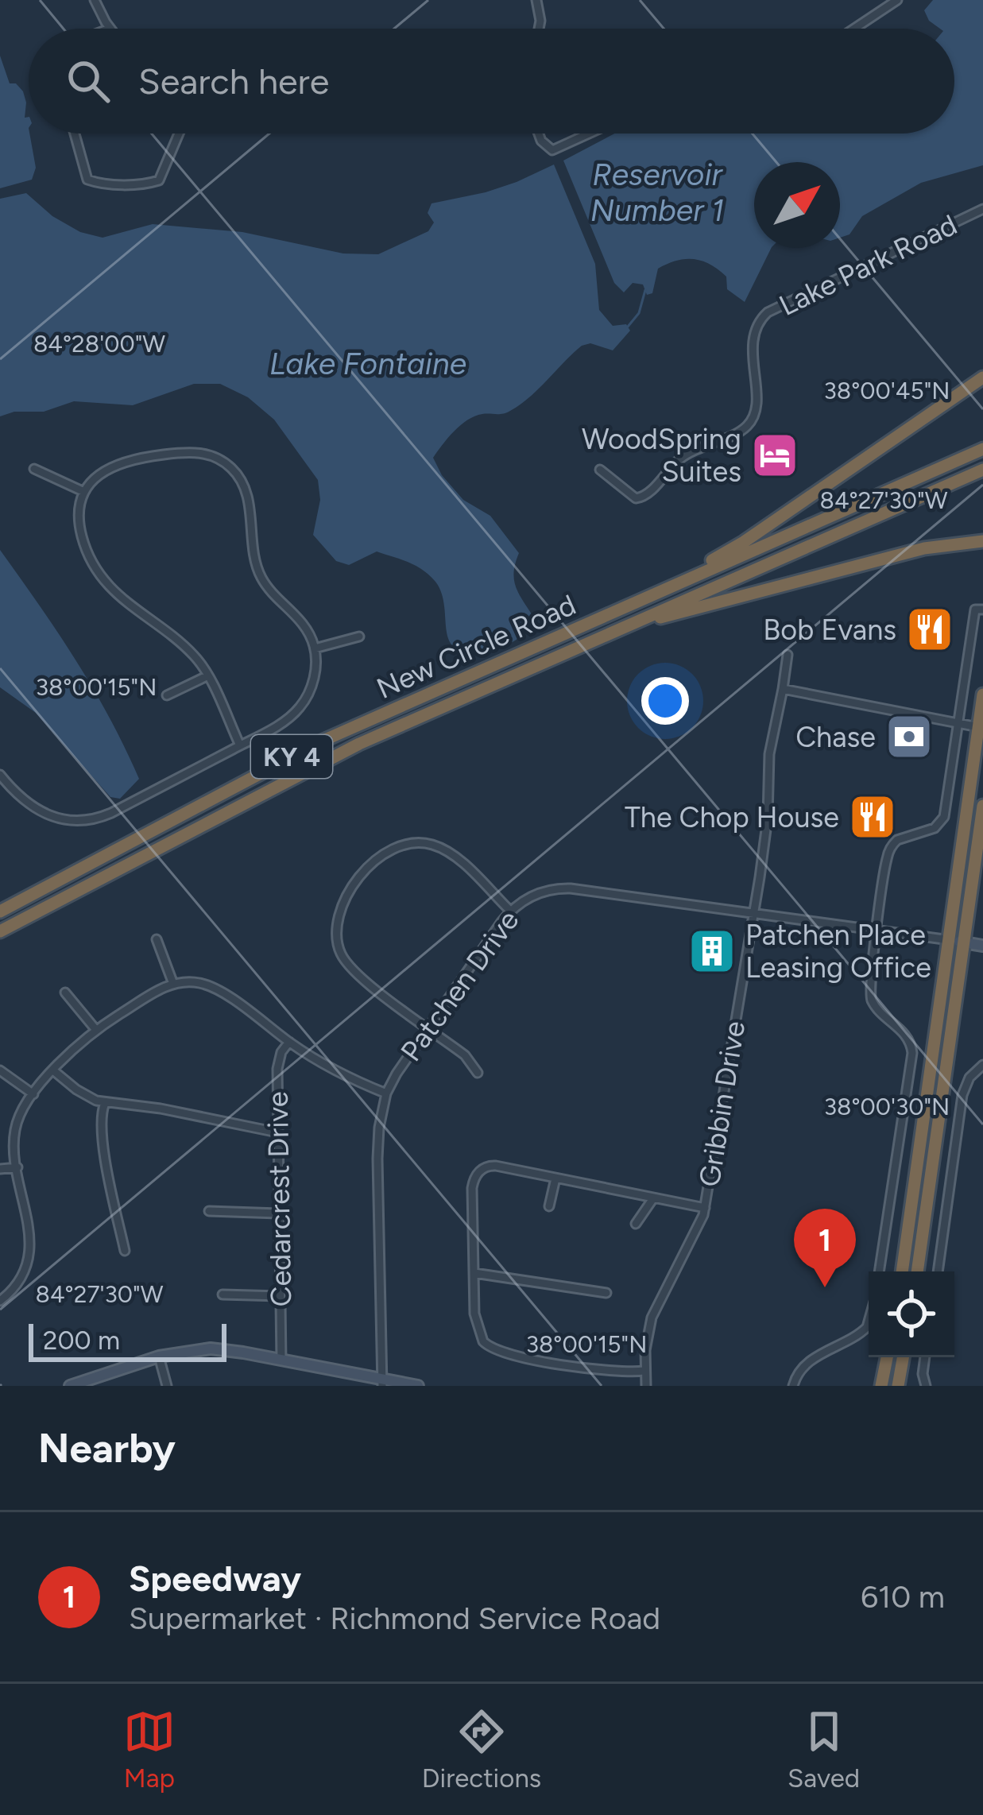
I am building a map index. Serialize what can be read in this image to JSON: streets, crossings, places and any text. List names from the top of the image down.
{
  "streets": {
    "highway": ["New Circle Road", "KY 4"],
    "street": [
      "Lake Park Road",
      "Patchen Drive",
      "Gribbin Drive",
      "Cedarcrest Drive"
    ]
  },
  "crossings": [
    ["Patchen Drive", "Gribbin Drive"]
  ],
  "water": ["Reservoir Number 1", "Lake Fontaine"],
  "places": {
    "hotel": ["WoodSpring Suites"],
    "restaurant": ["Bob Evans", "The Chop House"],
    "bank": ["Chase"],
    "building": ["Patchen Place Leasing Office"]
  },
  "scale_bar": "200 m",
  "north": "top right",
  "page": {
    "search": "Search here",
    "pins": "1",
    "scale": "200 m",
    "heading": "Nearby",
    "list": [
      {
        "mark": "1",
        "name": "Speedway",
        "note": "Supermarket · Richmond Service Road",
        "value": "610 m"
      }
    ],
    "nav": ["Map", "Directions", "Saved"]
  },
  "coordinates": [
    "84°28'00\"W",
    "38°00'45\"N",
    "84°27'30\"W",
    "38°00'15\"N",
    "38°00'30\"N"
  ]
}
